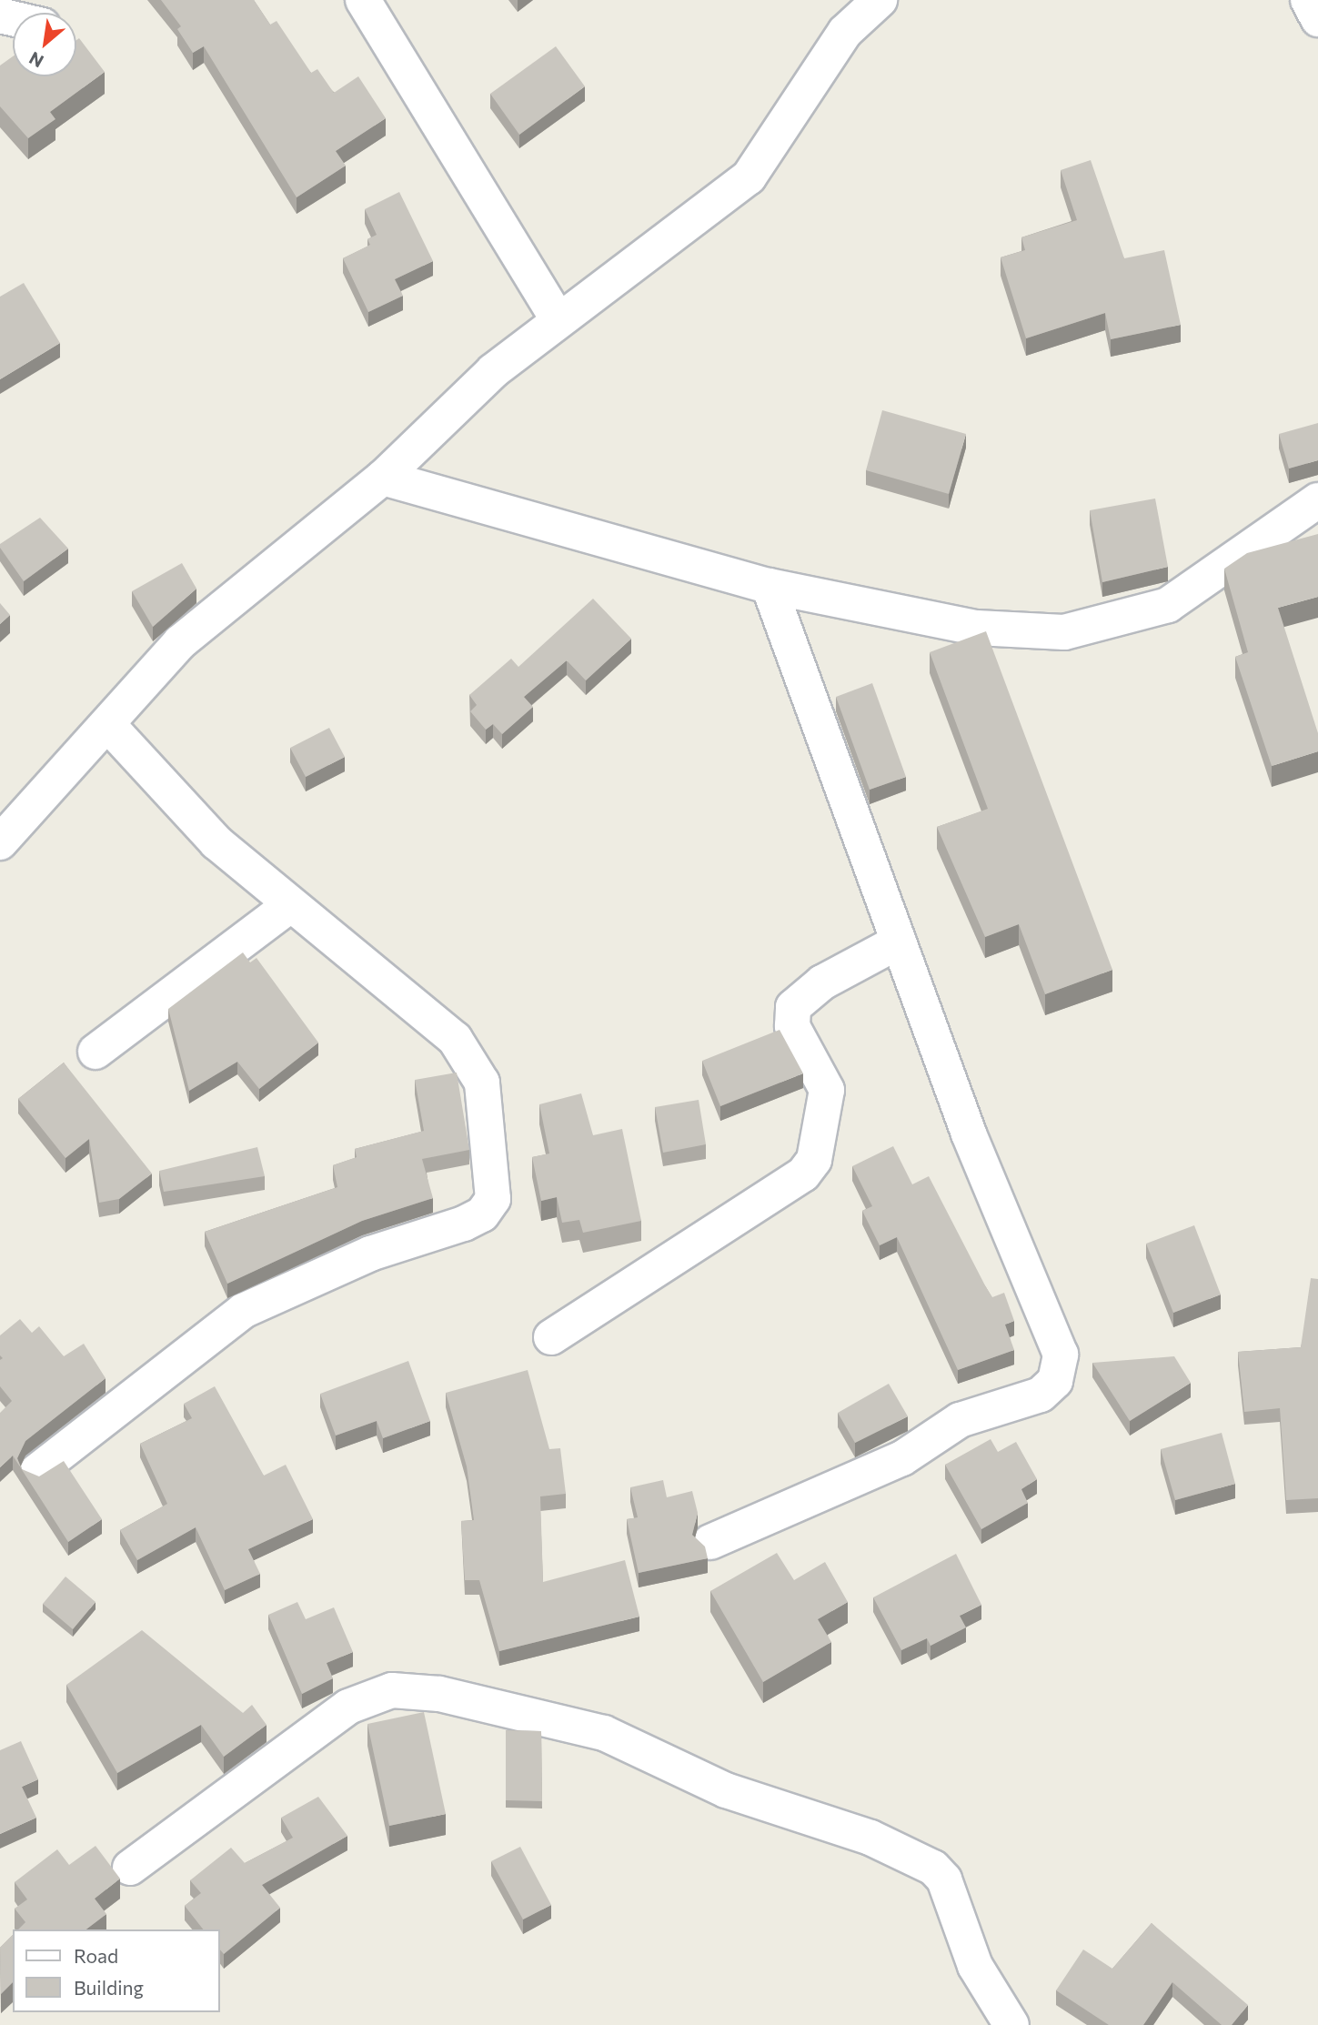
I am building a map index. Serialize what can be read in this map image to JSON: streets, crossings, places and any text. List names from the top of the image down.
{
  "legend": ["Road", "Building"],
  "north": "bottom left"
}
